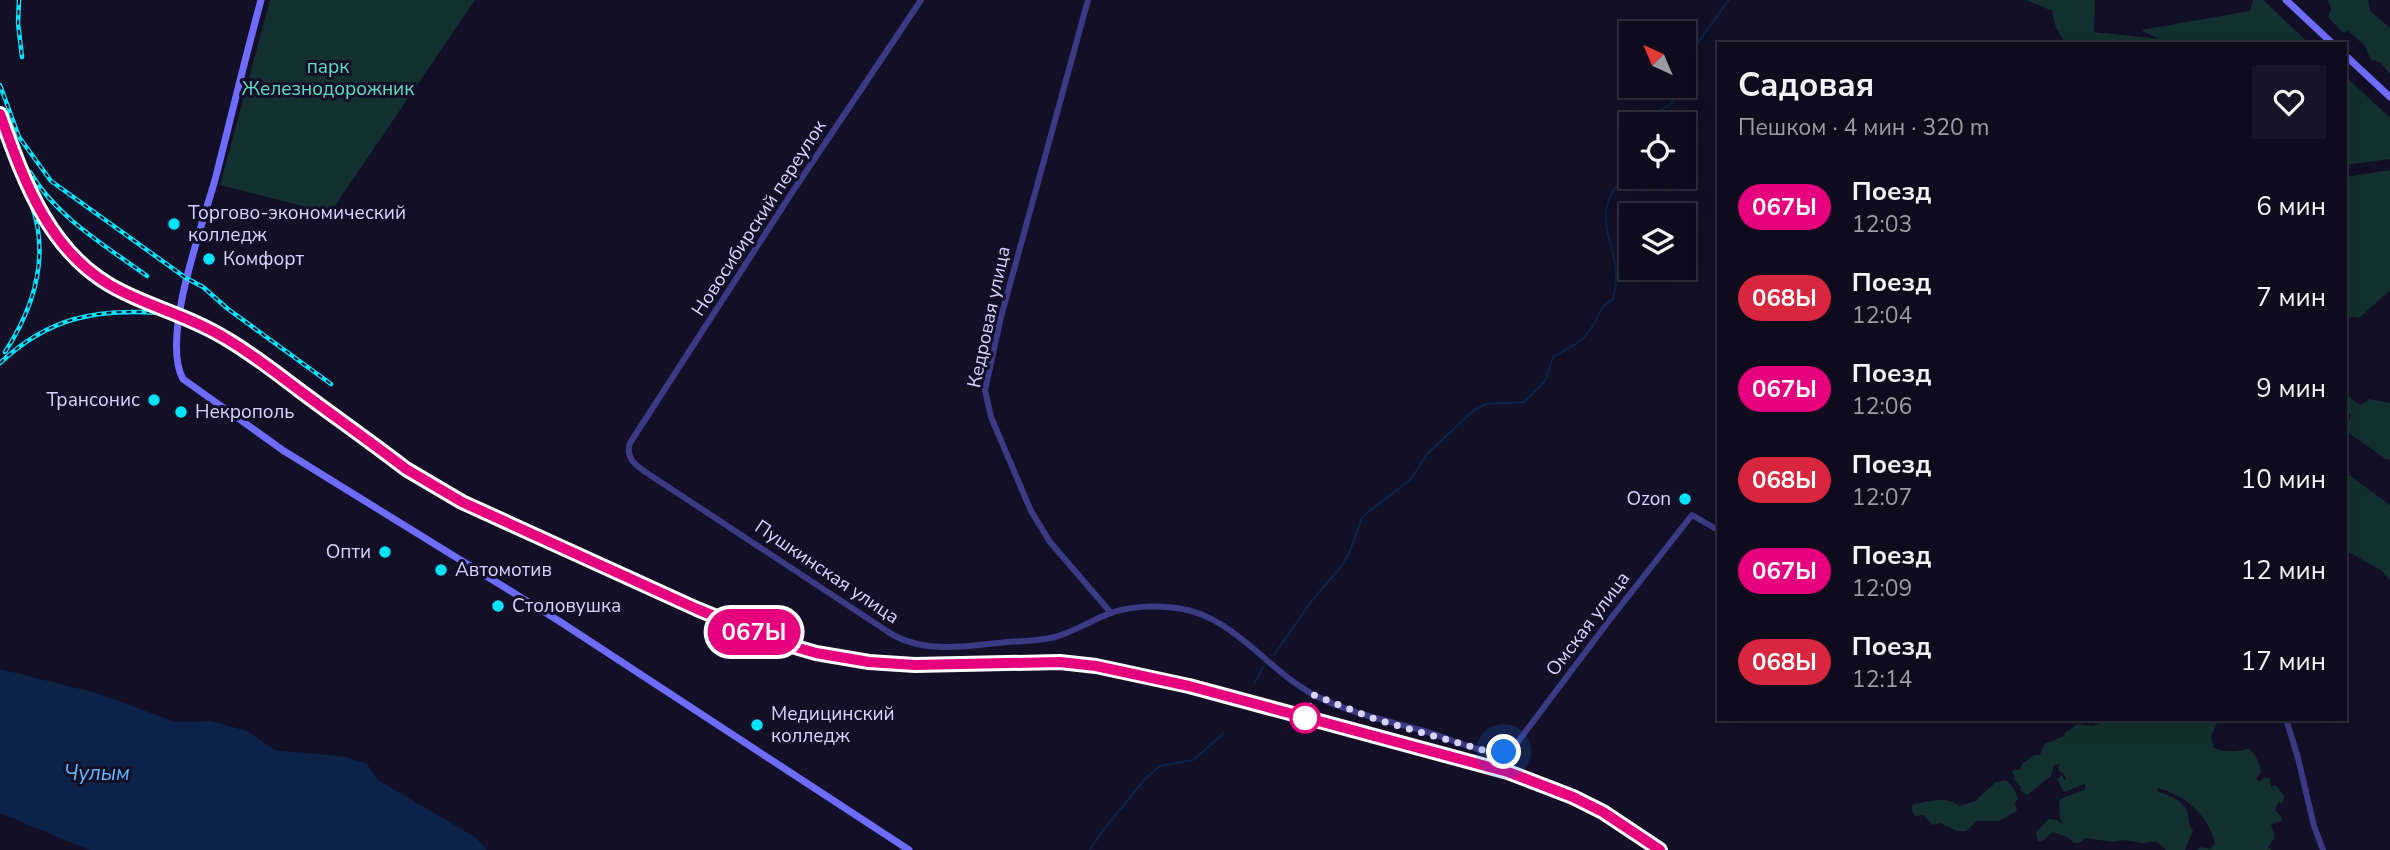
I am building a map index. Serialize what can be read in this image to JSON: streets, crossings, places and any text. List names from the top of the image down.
{
  "streets": {
    "street": [
      "Новосибирский переулок",
      "Кедровая улица",
      "Пушкинская улица",
      "Омская улица"
    ]
  },
  "crossings": [
    ["Новосибирский переулок", "Пушкинская улица"],
    ["Кедровая улица", "Пушкинская улица"],
    ["Пушкинская улица", "Омская улица"]
  ],
  "water": ["Чулым"],
  "parks": ["парк Железнодорожник"],
  "places": [
    "Торгово-экономический колледж",
    "Комфорт",
    "Трансонис",
    "Некрополь",
    "Ozon",
    "Опти",
    "Автомотив",
    "Столовушка",
    "Медицинский колледж"
  ],
  "north": "top left",
  "page": {
    "on_map": "067Ы",
    "heading": ["Садовая", "Пешком · 4 мин · 320 m"],
    "list": [
      {
        "mark": "067Ы",
        "name": "Поезд",
        "note": "12:03",
        "value": "6 мин"
      },
      {
        "mark": "068Ы",
        "name": "Поезд",
        "note": "12:04",
        "value": "7 мин"
      },
      {
        "mark": "067Ы",
        "name": "Поезд",
        "note": "12:06",
        "value": "9 мин"
      },
      {
        "mark": "068Ы",
        "name": "Поезд",
        "note": "12:07",
        "value": "10 мин"
      },
      {
        "mark": "067Ы",
        "name": "Поезд",
        "note": "12:09",
        "value": "12 мин"
      },
      {
        "mark": "068Ы",
        "name": "Поезд",
        "note": "12:14",
        "value": "17 мин"
      }
    ]
  }
}
